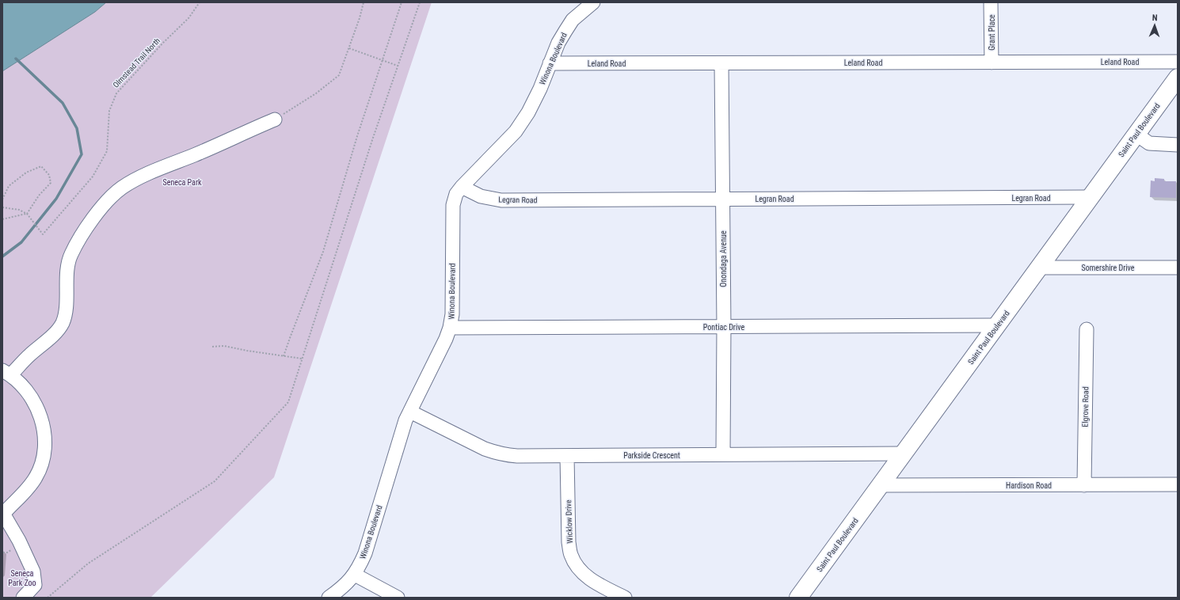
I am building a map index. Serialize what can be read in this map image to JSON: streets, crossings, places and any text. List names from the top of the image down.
{
  "streets": {
    "main road": ["Saint Paul Boulevard"],
    "street": [
      "Grant Place",
      "Winona Boulevard",
      "Leland Road",
      "Legran Road",
      "Onondaga Avenue",
      "Somershire Drive",
      "Pontiac Drive",
      "Elgrove Road",
      "Parkside Crescent",
      "Hardison Road",
      "Wicklow Drive"
    ],
    "path": ["Olmstead Trail North"]
  },
  "crossings": [
    ["Grant Place", "Leland Road"],
    ["Winona Boulevard", "Leland Road"],
    ["Winona Boulevard", "Legran Road"],
    ["Winona Boulevard", "Pontiac Drive"],
    ["Winona Boulevard", "Parkside Crescent"],
    ["Leland Road", "Onondaga Avenue"],
    ["Saint Paul Boulevard", "Legran Road"],
    ["Saint Paul Boulevard", "Somershire Drive"],
    ["Saint Paul Boulevard", "Pontiac Drive"],
    ["Saint Paul Boulevard", "Parkside Crescent"],
    ["Saint Paul Boulevard", "Hardison Road"],
    ["Legran Road", "Onondaga Avenue"],
    ["Onondaga Avenue", "Pontiac Drive"],
    ["Onondaga Avenue", "Parkside Crescent"],
    ["Elgrove Road", "Hardison Road"],
    ["Parkside Crescent", "Wicklow Drive"]
  ],
  "parks": ["Seneca Park", "Seneca Park Zoo"],
  "north": "top"
}
